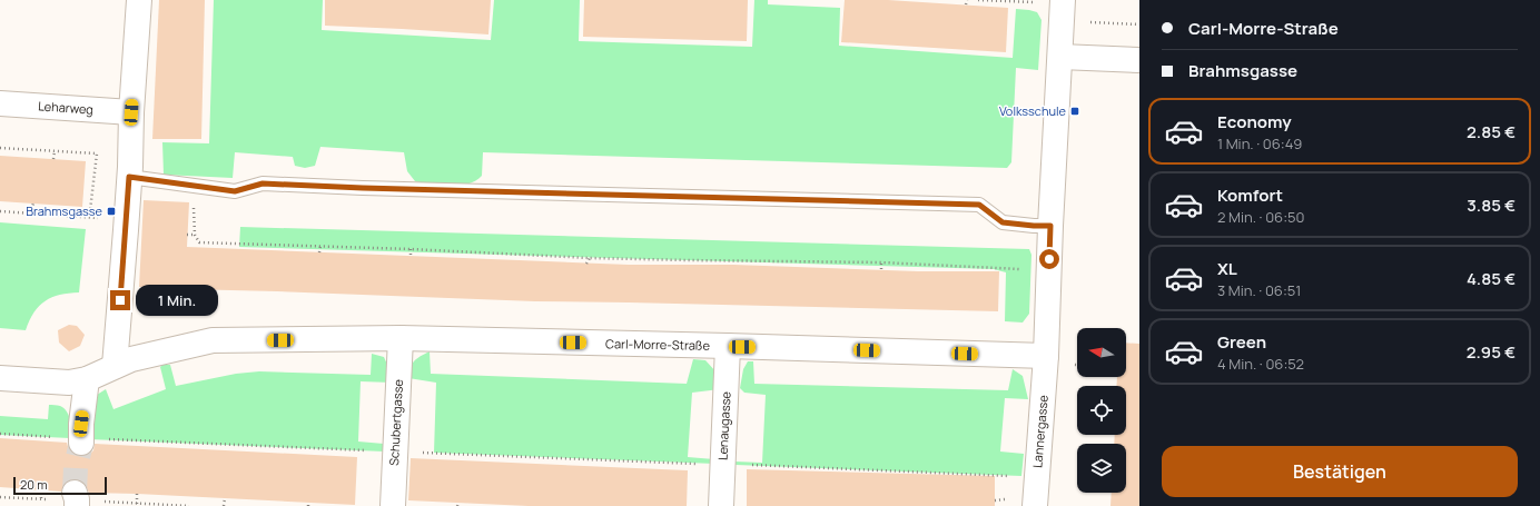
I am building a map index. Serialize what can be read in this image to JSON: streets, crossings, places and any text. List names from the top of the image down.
{
  "streets": {
    "street": [
      "Leharweg",
      "Carl-Morre-Straße",
      "Schubertgasse",
      "Lenaugasse",
      "Lannergasse"
    ]
  },
  "crossings": [
    ["Carl-Morre-Straße", "Schubertgasse"],
    ["Carl-Morre-Straße", "Lenaugasse"],
    ["Carl-Morre-Straße", "Lannergasse"]
  ],
  "places": {
    "transit": ["Volksschule", "Brahmsgasse"]
  },
  "scale_bar": "20 m",
  "north": "left",
  "page": {
    "banner": ["Carl-Morre-Straße", "Brahmsgasse"],
    "list": [
      {
        "name": "Economy",
        "note": "1 Min. · 06:49",
        "value": "2.85 €"
      },
      {
        "name": "Komfort",
        "note": "2 Min. · 06:50",
        "value": "3.85 €"
      },
      {
        "name": "XL",
        "note": "3 Min. · 06:51",
        "value": "4.85 €"
      },
      {
        "name": "Green",
        "note": "4 Min. · 06:52",
        "value": "2.95 €"
      }
    ],
    "bubble": "1 Min.",
    "buttons": "Bestätigen",
    "scale": "20 m"
  }
}
